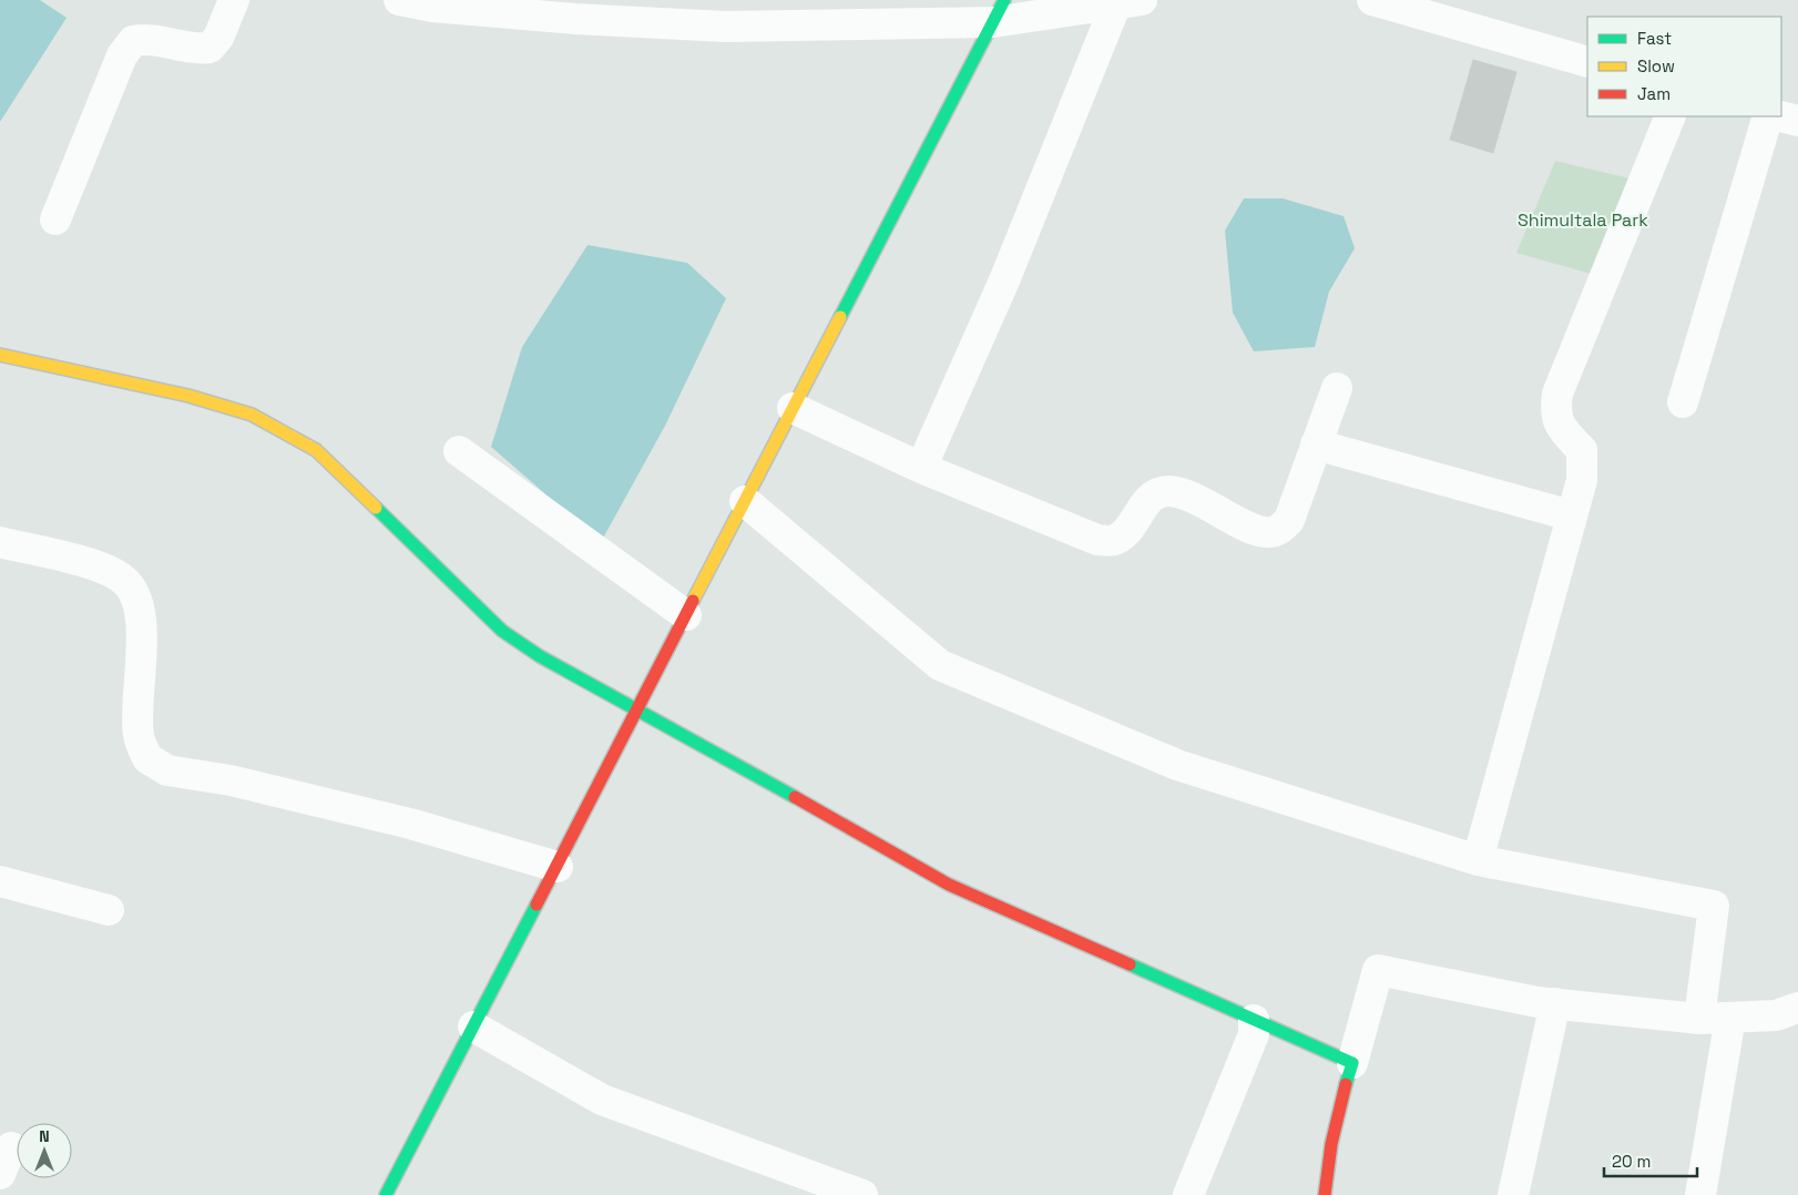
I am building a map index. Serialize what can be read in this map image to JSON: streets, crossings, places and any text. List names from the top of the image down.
{
  "parks": ["Shimultala Park"],
  "legend": ["Fast", "Slow", "Jam"],
  "scale_bar": "20 m",
  "north": "top"
}
